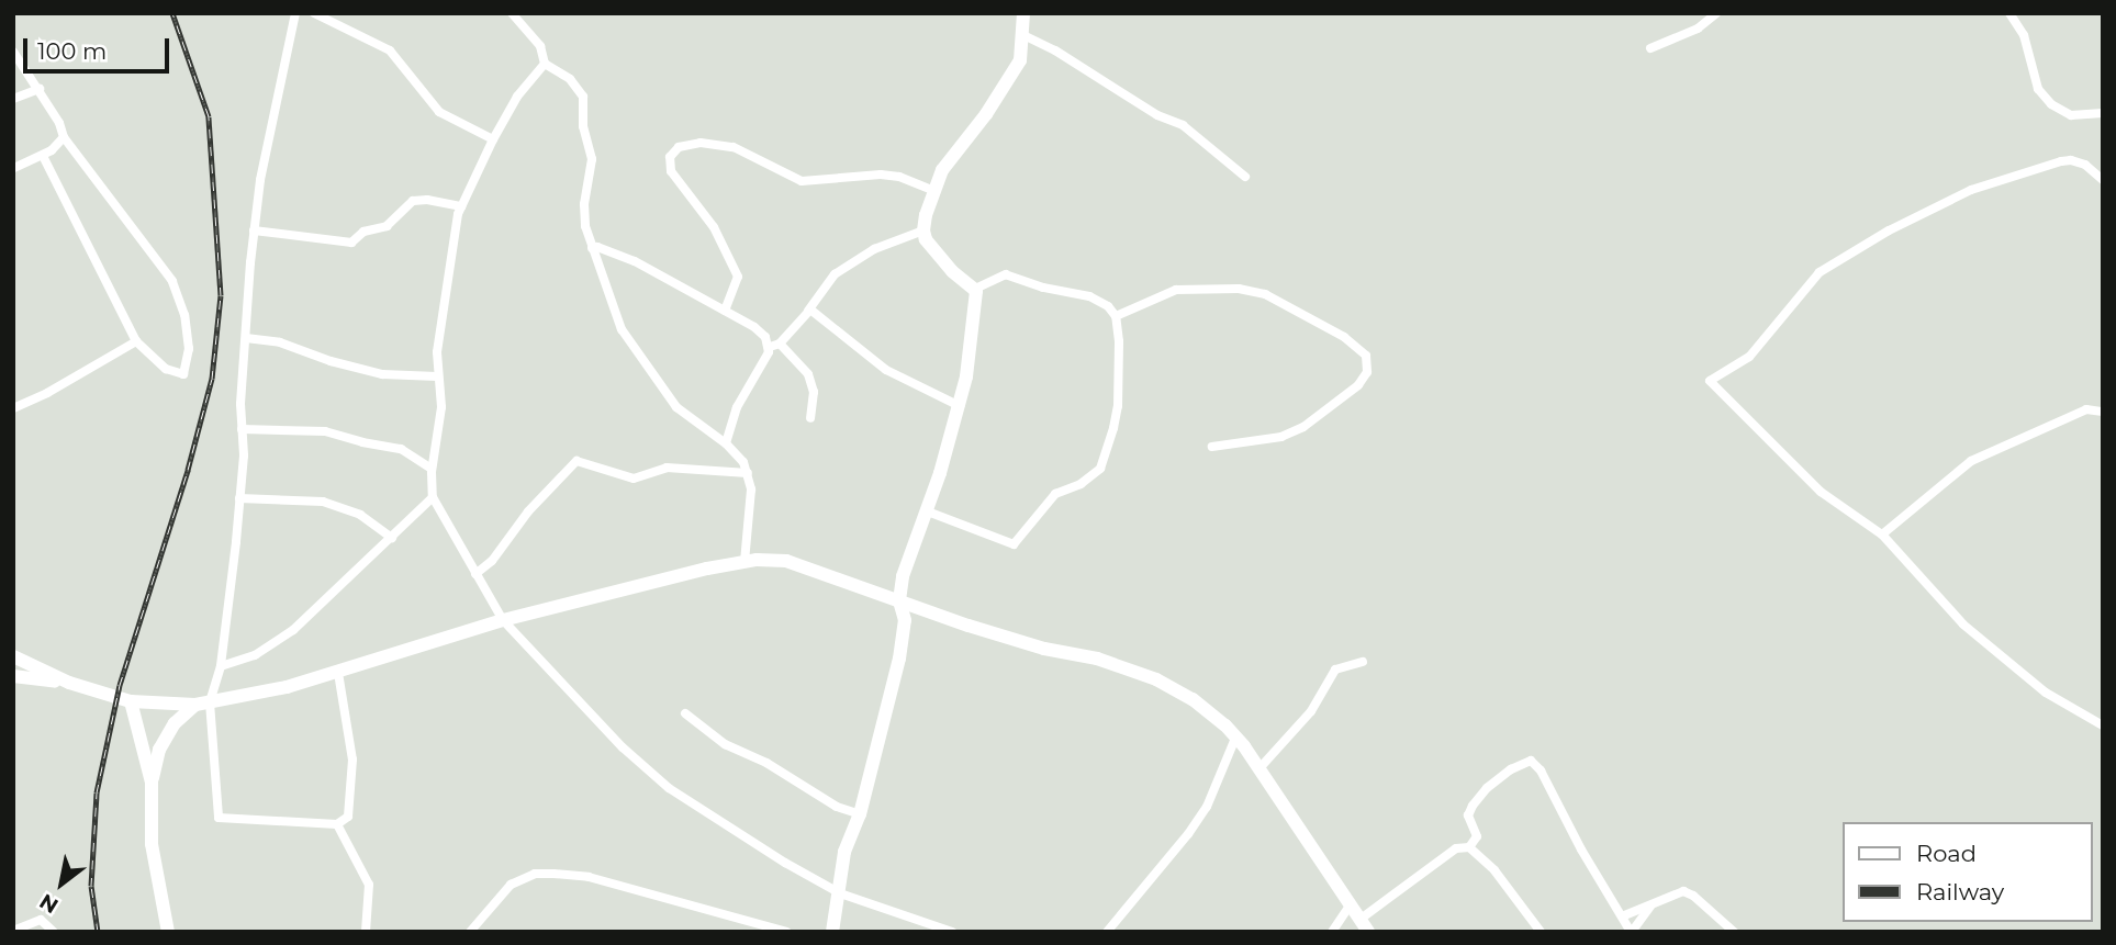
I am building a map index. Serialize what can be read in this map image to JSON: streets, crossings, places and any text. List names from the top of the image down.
{
  "legend": ["Road", "Railway"],
  "scale_bar": "100 m",
  "north": "bottom left"
}
